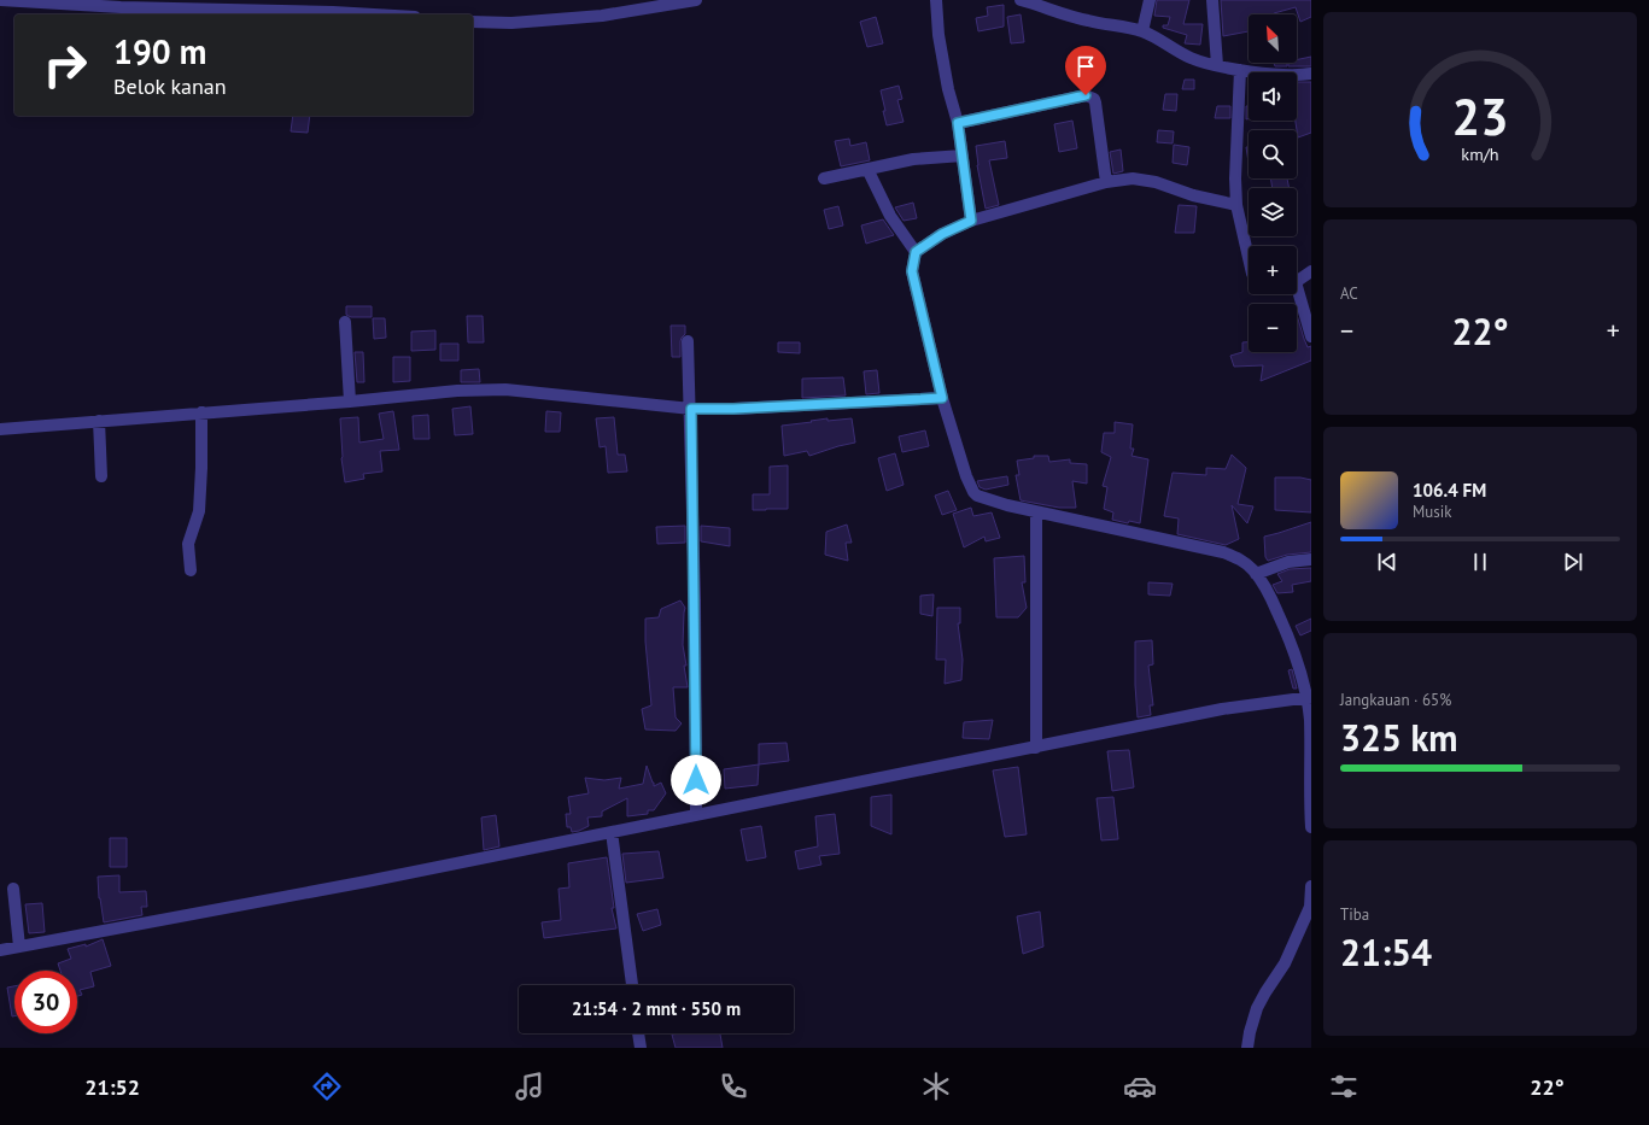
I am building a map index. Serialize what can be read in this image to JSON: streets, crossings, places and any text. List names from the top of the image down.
{
  "north": "top left",
  "page": {
    "map_buttons": ["+", "−"],
    "turn": ["190 m", "Belok kanan"],
    "tile": [
      "AC",
      ["Jangkauan · 65%", "325 km"],
      ["Tiba", "21:54"]
    ],
    "heat": ["−", "22°", "+"],
    "song": ["106.4 FM", "Musik"],
    "limit": "30",
    "trip": "21:54 · 2 mnt · 550 m",
    "tabs": ["21:52", "22°"],
    "gauge": ["23", "km/h"]
  }
}
